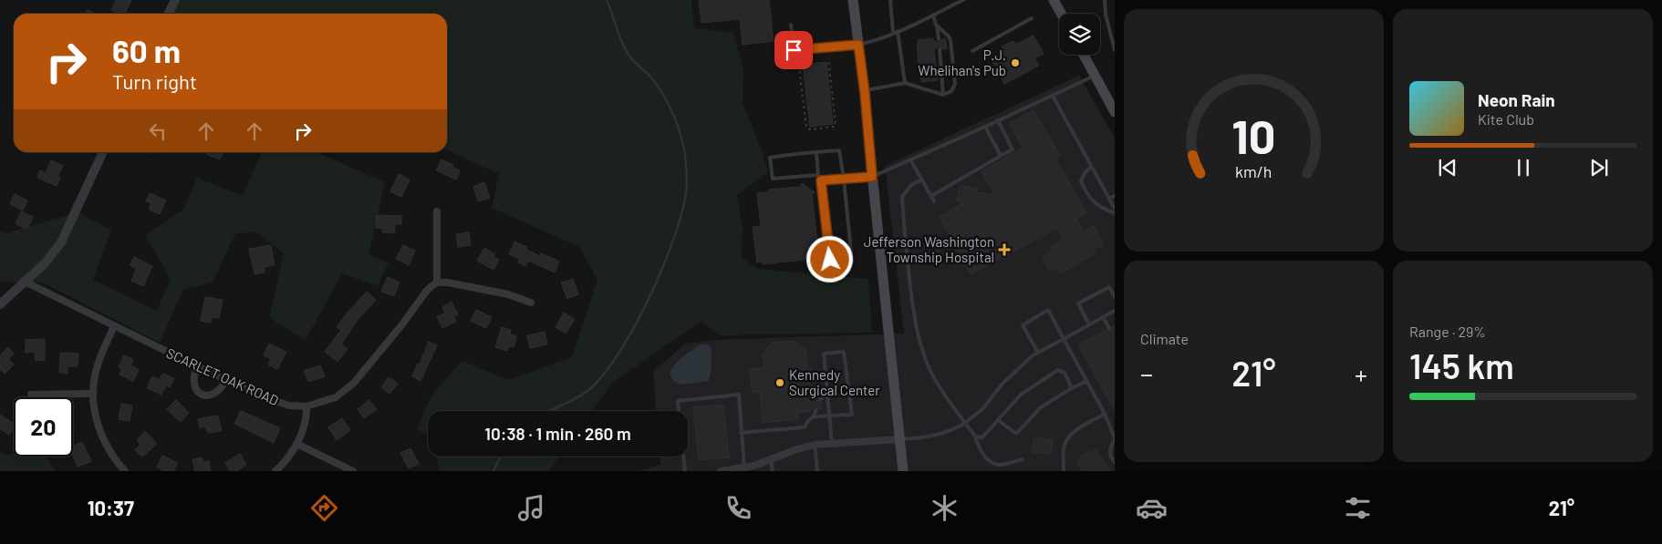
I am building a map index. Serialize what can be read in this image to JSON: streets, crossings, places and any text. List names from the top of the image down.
{
  "streets": {
    "street": ["SCARLET OAK ROAD"]
  },
  "places": {
    "other": ["P.J. Whelihan's Pub", "Kennedy Surgical Center"],
    "health": ["Jefferson Washington Township Hospital"]
  },
  "page": {
    "turn": ["60 m", "Turn right"],
    "song": ["Neon Rain", "Kite Club"],
    "tile": [
      "Climate",
      ["Range · 29%", "145 km"]
    ],
    "heat": ["−", "21°", "+"],
    "limit": "20",
    "trip": "10:38 · 1 min · 260 m",
    "tabs": ["10:37", "21°"],
    "gauge": ["10", "km/h"]
  }
}
